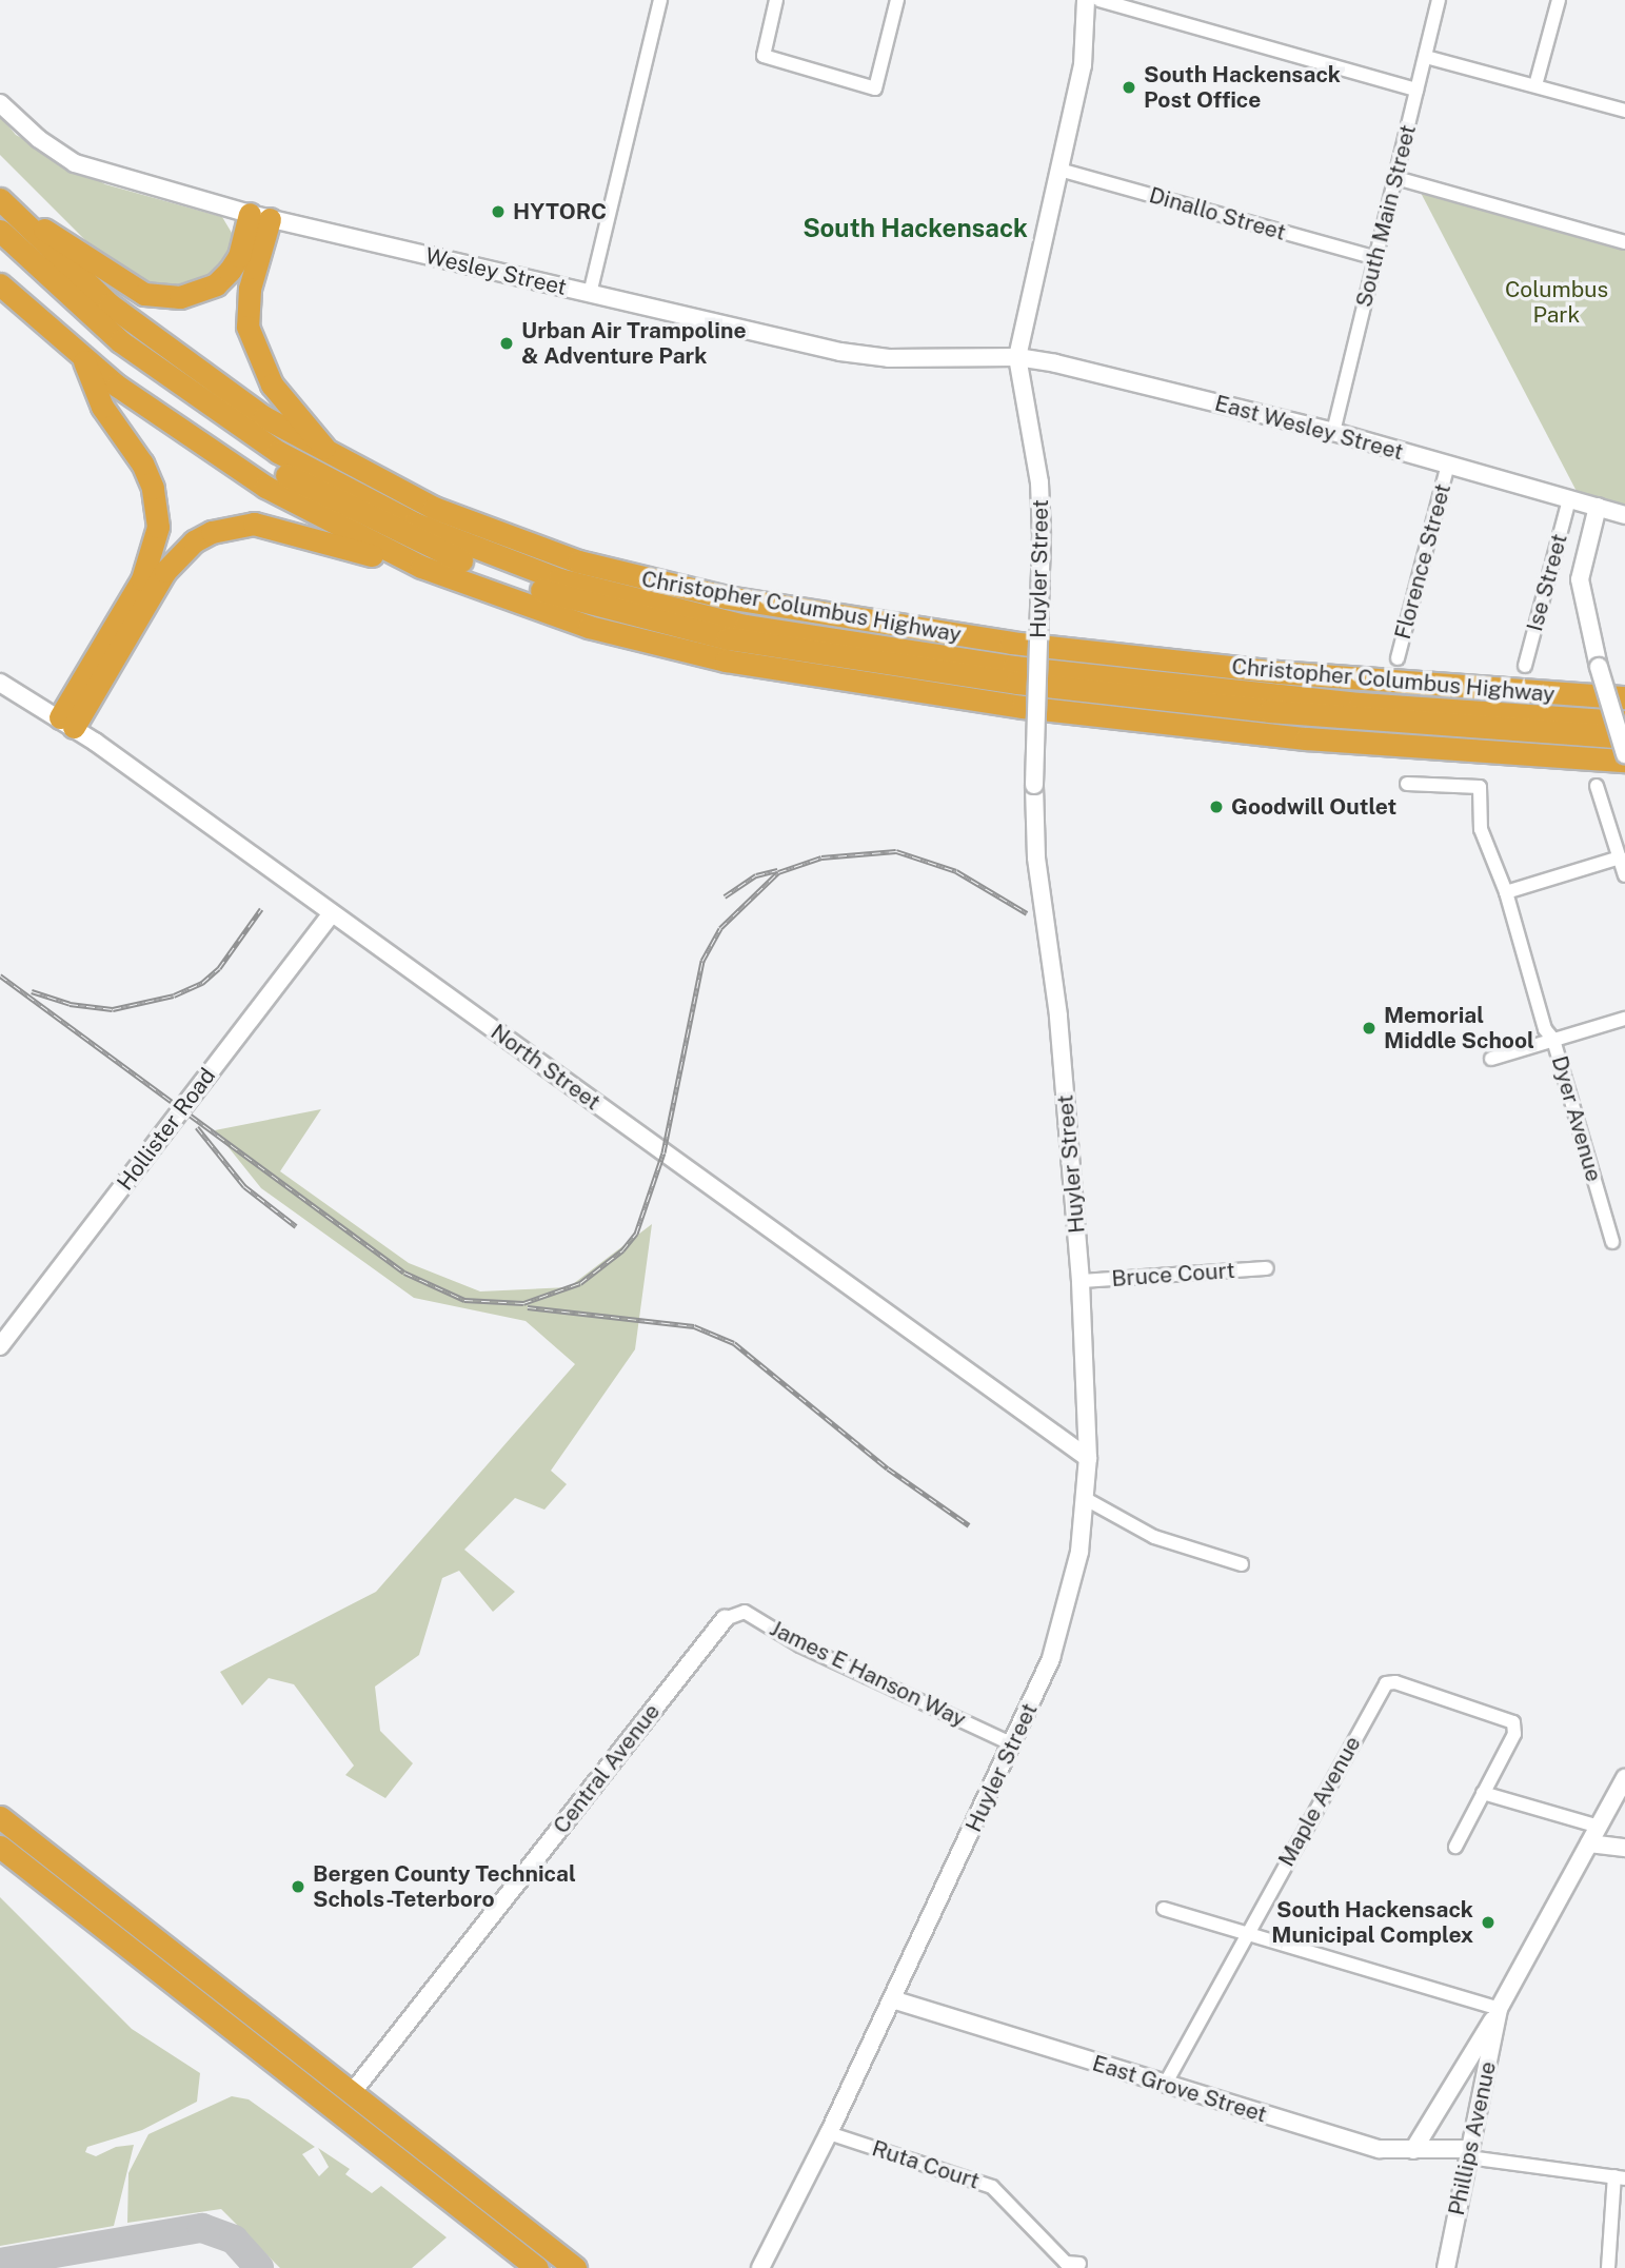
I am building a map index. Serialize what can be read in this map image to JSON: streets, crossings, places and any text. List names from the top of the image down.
{
  "streets": {
    "highway": ["Christopher Columbus Highway"],
    "street": [
      "Dinallo Street",
      "South Main Street",
      "Wesley Street",
      "East Wesley Street",
      "Florence Street",
      "Huyler Street",
      "Ise Street",
      "North Street",
      "Dyer Avenue",
      "Hollister Road",
      "Bruce Court",
      "James E Hanson Way",
      "Central Avenue",
      "Maple Avenue",
      "East Grove Street",
      "Phillips Avenue",
      "Ruta Court"
    ]
  },
  "crossings": [
    ["Dinallo Street", "South Main Street"],
    ["Dinallo Street", "Huyler Street"],
    ["South Main Street", "East Wesley Street"],
    ["Wesley Street", "East Wesley Street"],
    ["Wesley Street", "Huyler Street"],
    ["East Wesley Street", "Florence Street"],
    ["East Wesley Street", "Huyler Street"],
    ["East Wesley Street", "Ise Street"],
    ["Huyler Street", "North Street"],
    ["Huyler Street", "Bruce Court"],
    ["Huyler Street", "James E Hanson Way"],
    ["Huyler Street", "East Grove Street"],
    ["Huyler Street", "Ruta Court"],
    ["North Street", "Hollister Road"],
    ["James E Hanson Way", "Central Avenue"],
    ["Maple Avenue", "East Grove Street"],
    ["East Grove Street", "Phillips Avenue"]
  ],
  "districts": ["South Hackensack"],
  "parks": ["Columbus Park"],
  "places": [
    "South Hackensack Post Office",
    "HYTORC",
    "Urban Air Trampoline & Adventure Park",
    "Goodwill Outlet",
    "Memorial Middle School",
    "Bergen County Technical Schols-Teterboro",
    "South Hackensack Municipal Complex"
  ]
}
